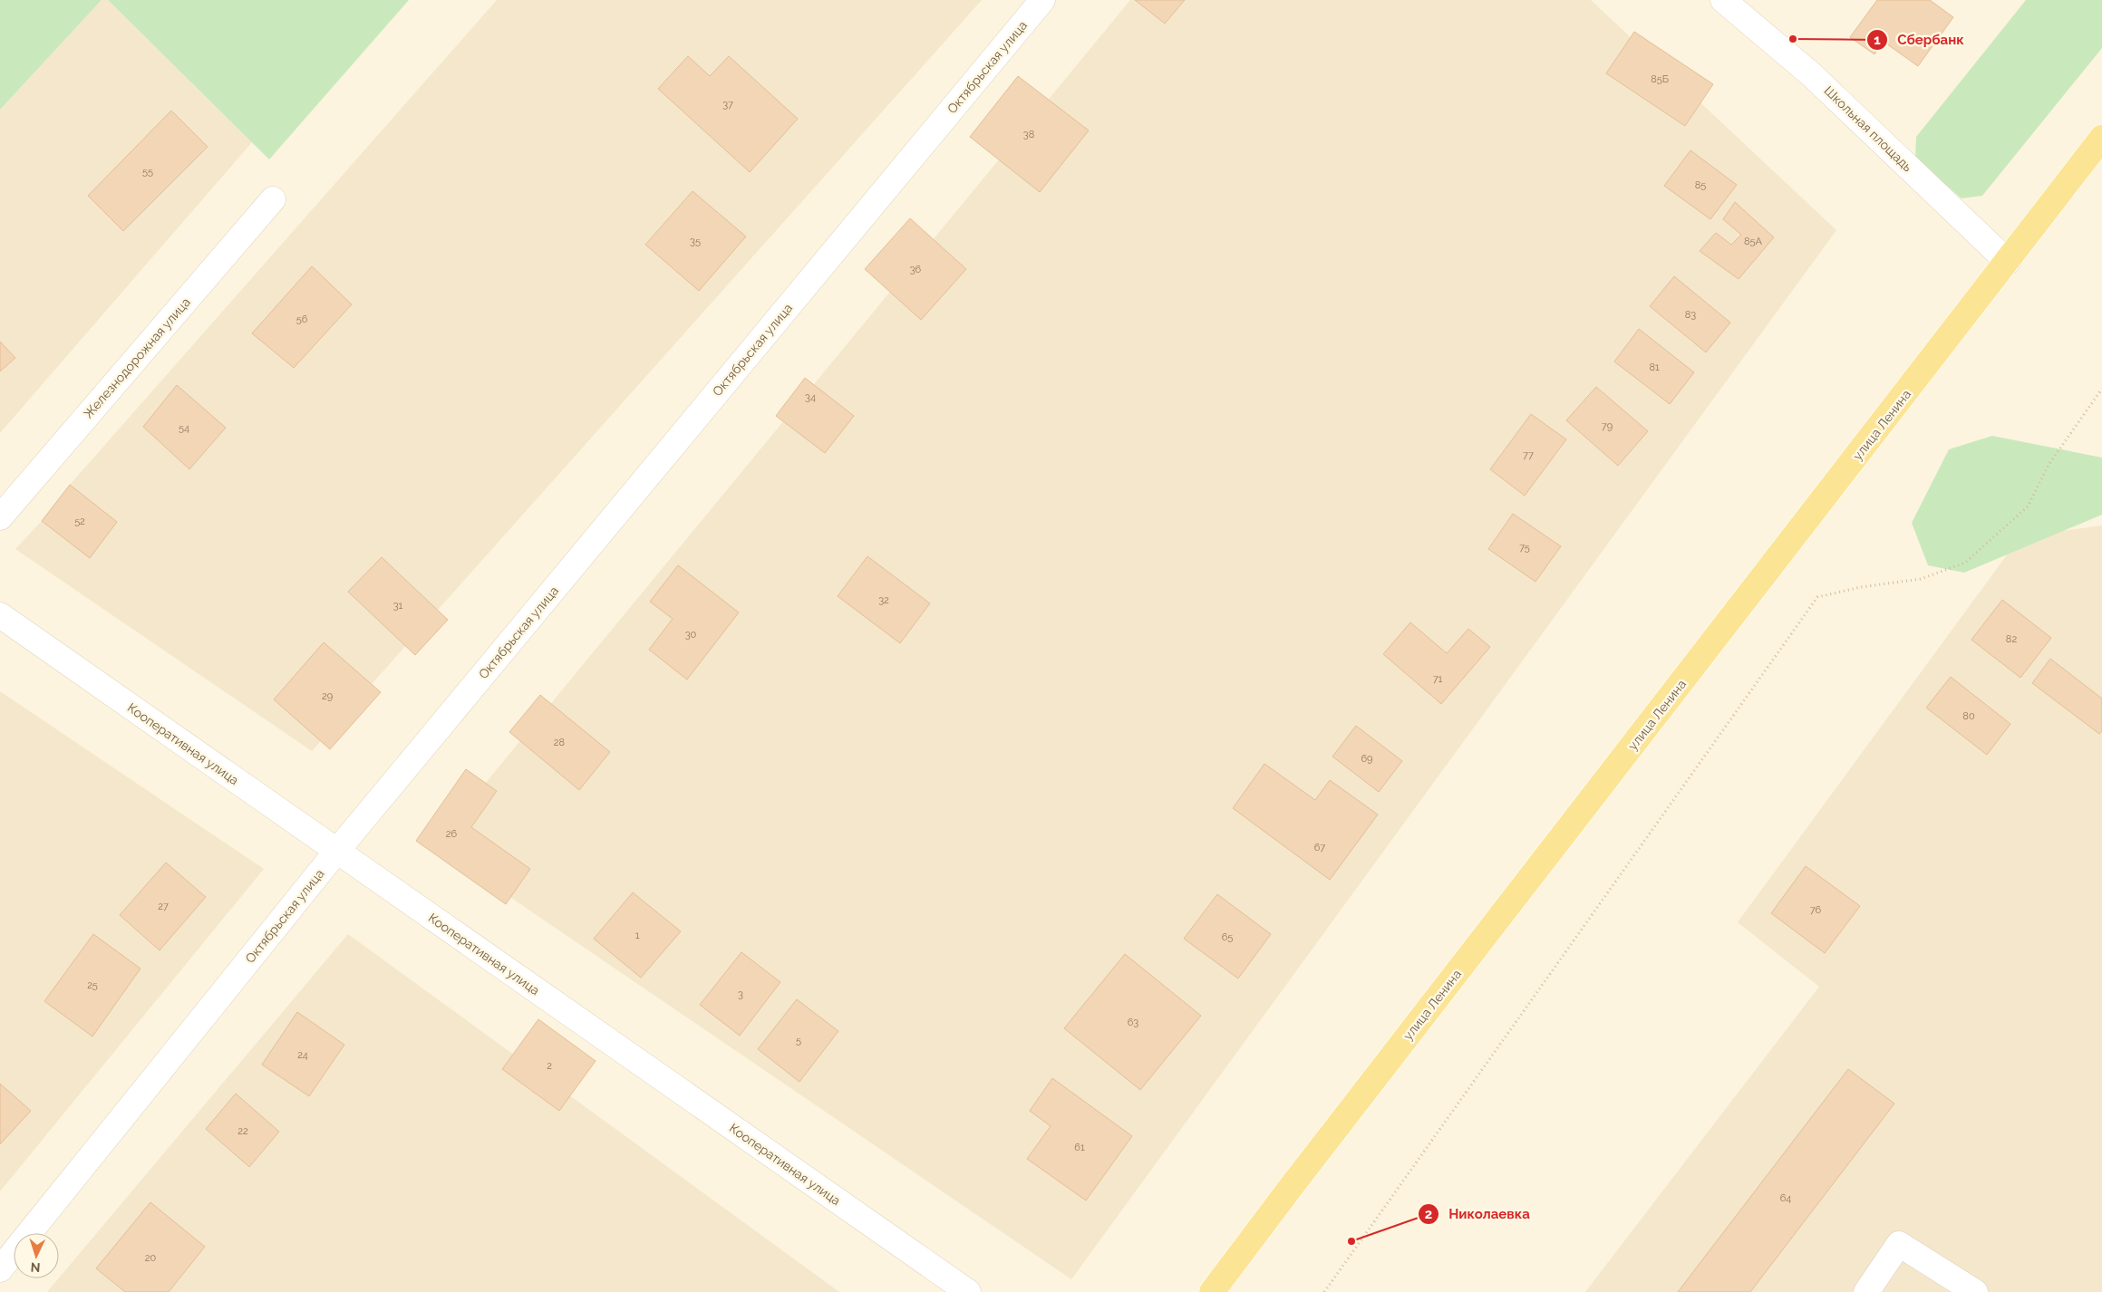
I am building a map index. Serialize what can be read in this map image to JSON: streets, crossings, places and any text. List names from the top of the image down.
{
  "streets": {
    "main road": ["улица Ленина"],
    "street": [
      "Октябрьская улица",
      "Школьная площадь",
      "Железнодорожная улица",
      "Кооперативная улица"
    ]
  },
  "crossings": [
    ["Октябрьская улица", "Кооперативная улица"],
    ["Школьная площадь", "улица Ленина"]
  ],
  "places": ["Сбербанк", "Николаевка"],
  "house_numbers": [
    "85Б",
    "37",
    "38",
    "55",
    "85",
    "35",
    "85А",
    "36",
    "83",
    "56",
    "81",
    "34",
    "79",
    "54",
    "77",
    "52",
    "75",
    "32",
    "31",
    "30",
    "82",
    "71",
    "29",
    "80",
    "28",
    "69",
    "26",
    "67",
    "27",
    "76",
    "1",
    "65",
    "25",
    "3",
    "63",
    "5",
    "24",
    "2",
    "22",
    "61",
    "64",
    "20"
  ],
  "north": "bottom"
}
